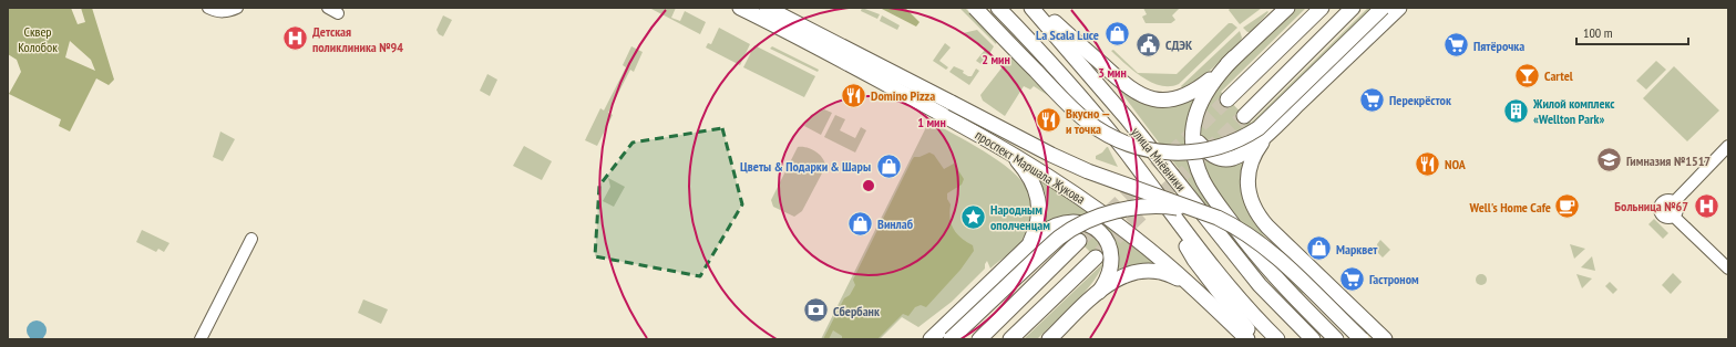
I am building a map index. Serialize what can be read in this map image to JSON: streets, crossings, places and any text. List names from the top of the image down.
{
  "streets": {
    "main road": ["улица Мнёвники", "проспект Маршала Жукова"]
  },
  "parks": ["Сквер Колобок"],
  "places": {
    "shop": [
      "La Scala Luce",
      "Цветы & Подарки & Шары",
      "Винлаб",
      "Марквет"
    ],
    "hospital": ["Детская поликлиника №94", "Больница №67"],
    "public building": ["СДЭК"],
    "supermarket": ["Пятёрочка", "Перекрёсток", "Гастроном"],
    "bar": ["Cartel"],
    "restaurant": ["Domino Pizza", "Вкусно — и точка", "NOA"],
    "building": ["Жилой комплекс «Wellton Park»"],
    "school or university": ["Гимназия №1517"],
    "cafe": ["Well's Home Cafe"],
    "place": ["Народным ополченцам"],
    "bank": ["Сбербанк"]
  },
  "scale_bar": "100 m",
  "rings": ["2 мин", "3 мин", "1 мин"]
}
